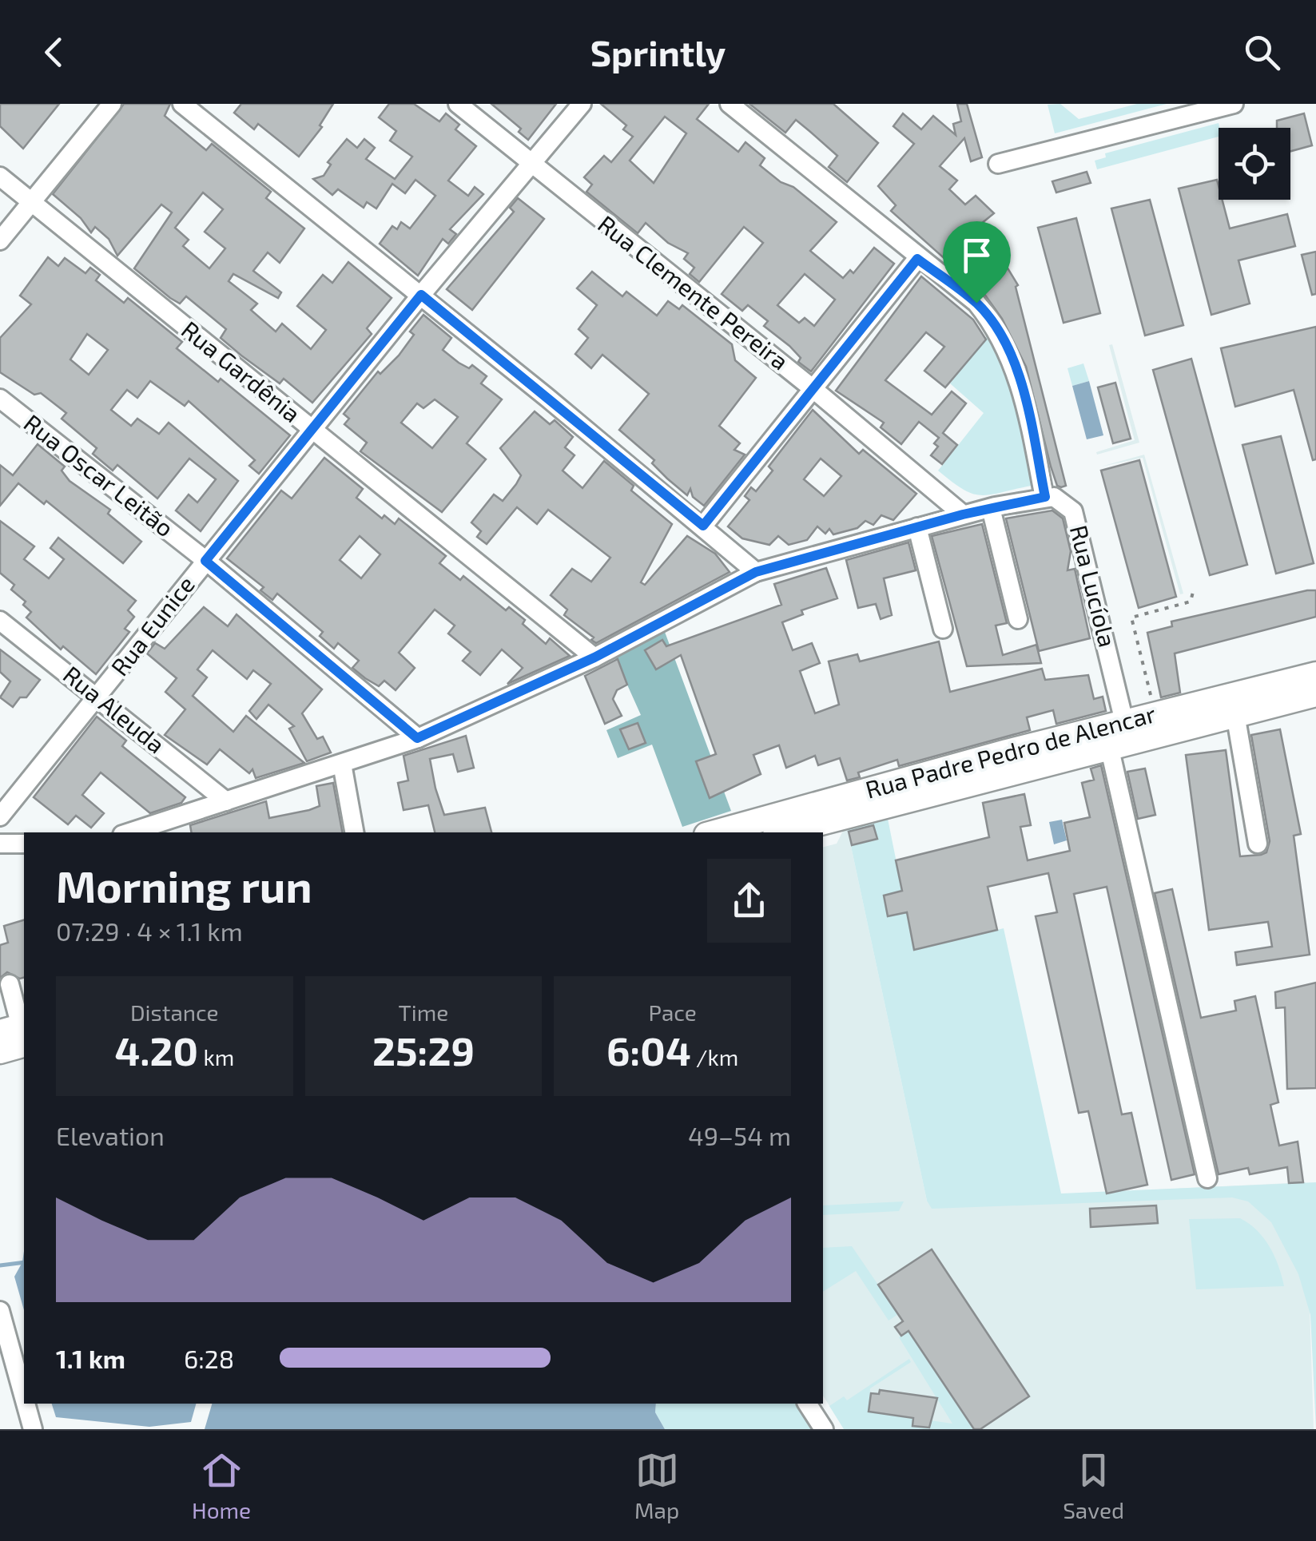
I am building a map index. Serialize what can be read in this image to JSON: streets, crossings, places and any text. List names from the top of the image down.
{
  "streets": {
    "main road": ["Rua Padre Pedro de Alencar"],
    "street": [
      "Rua Clemente Pereira",
      "Rua Gardênia",
      "Rua Oscar Leitão",
      "Rua Lucíola",
      "Rua Eunice",
      "Rua Aleuda"
    ]
  },
  "crossings": [
    ["Rua Clemente Pereira", "Rua Eunice"],
    ["Rua Gardênia", "Rua Eunice"],
    ["Rua Oscar Leitão", "Rua Eunice"],
    ["Rua Lucíola", "Rua Padre Pedro de Alencar"],
    ["Rua Eunice", "Rua Aleuda"]
  ],
  "page": {
    "header": "Sprintly",
    "heading": ["Morning run", "07:29 · 4 × 1.1 km"],
    "stats": [
      ["Distance", "4.20 km"],
      ["Time", "25:29"],
      ["Pace", "6:04 /km"]
    ],
    "chart": ["Elevation", "49–54 m"],
    "list": [
      {
        "name": "1.1 km",
        "note": "6:28"
      }
    ],
    "tabs": ["Home", "Map", "Saved"]
  }
}
